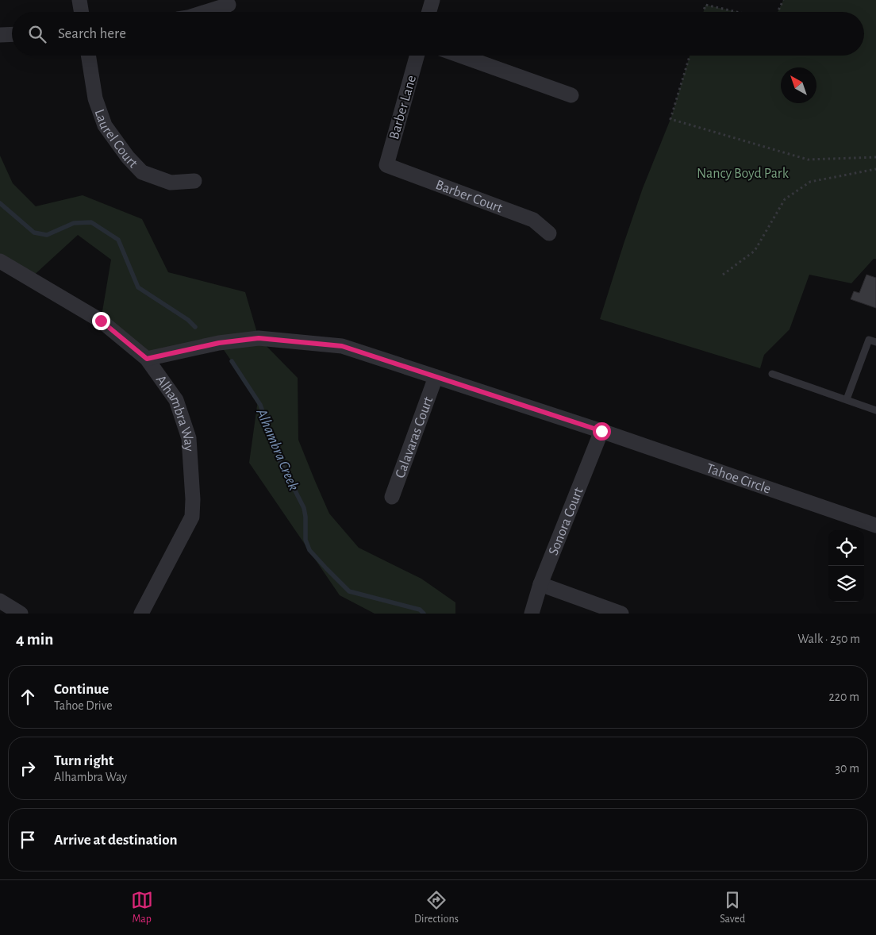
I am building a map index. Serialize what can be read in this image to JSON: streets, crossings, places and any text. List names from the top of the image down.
{
  "streets": {
    "street": [
      "Barber Lane",
      "Laurel Court",
      "Barber Court",
      "Alhambra Way",
      "Calavaras Court",
      "Tahoe Circle",
      "Sonora Court"
    ]
  },
  "crossings": [
    ["Barber Lane", "Barber Court"],
    ["Alhambra Way", "Tahoe Circle"],
    ["Calavaras Court", "Tahoe Circle"],
    ["Tahoe Circle", "Sonora Court"]
  ],
  "water": ["Alhambra Creek"],
  "parks": ["Nancy Boyd Park"],
  "north": "top left",
  "page": {
    "search": "Search here",
    "heading": ["4 min", "Walk · 250 m"],
    "list": [
      ["Continue", "Tahoe Drive", "220 m"],
      ["Turn right", "Alhambra Way", "30 m"],
      "Arrive at destination"
    ],
    "nav": ["Map", "Directions", "Saved"]
  }
}
